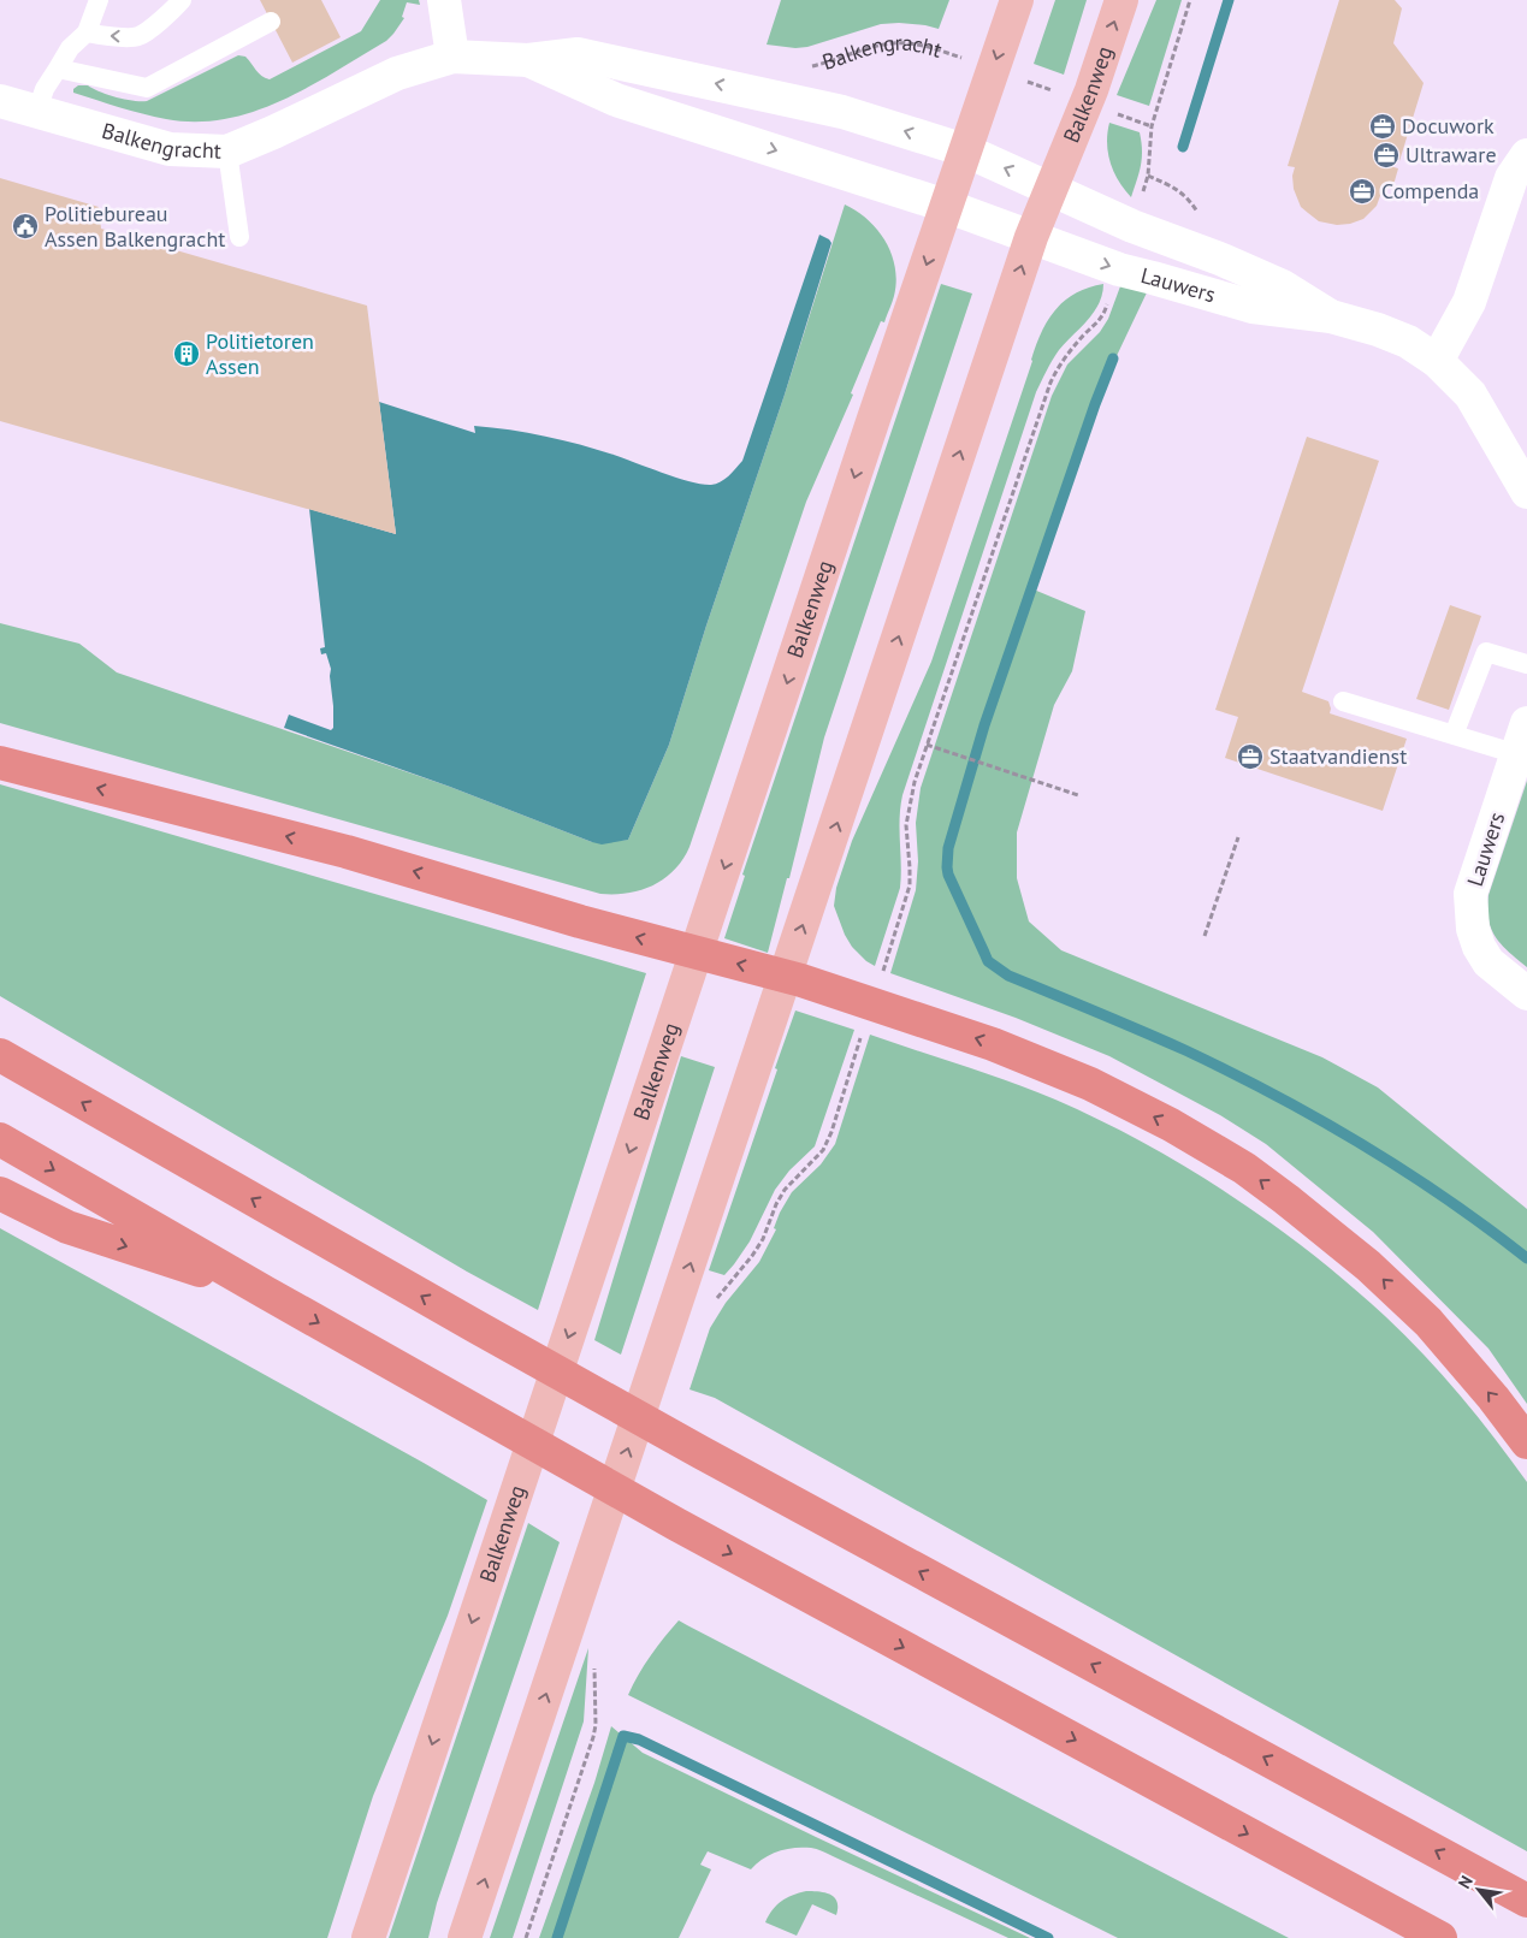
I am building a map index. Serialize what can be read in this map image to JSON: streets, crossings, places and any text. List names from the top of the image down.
{
  "streets": {
    "main road": ["Balkenweg"],
    "street": ["Balkengracht", "Lauwers"]
  },
  "crossings": [
    ["Balkengracht", "Balkenweg"],
    ["Balkenweg", "Lauwers"]
  ],
  "places": {
    "office": [
      "Docuwork",
      "Ultraware",
      "Compenda",
      "Staatvandienst"
    ],
    "public building": ["Politiebureau Assen Balkengracht"],
    "building": ["Politietoren Assen"]
  },
  "north": "top left"
}
